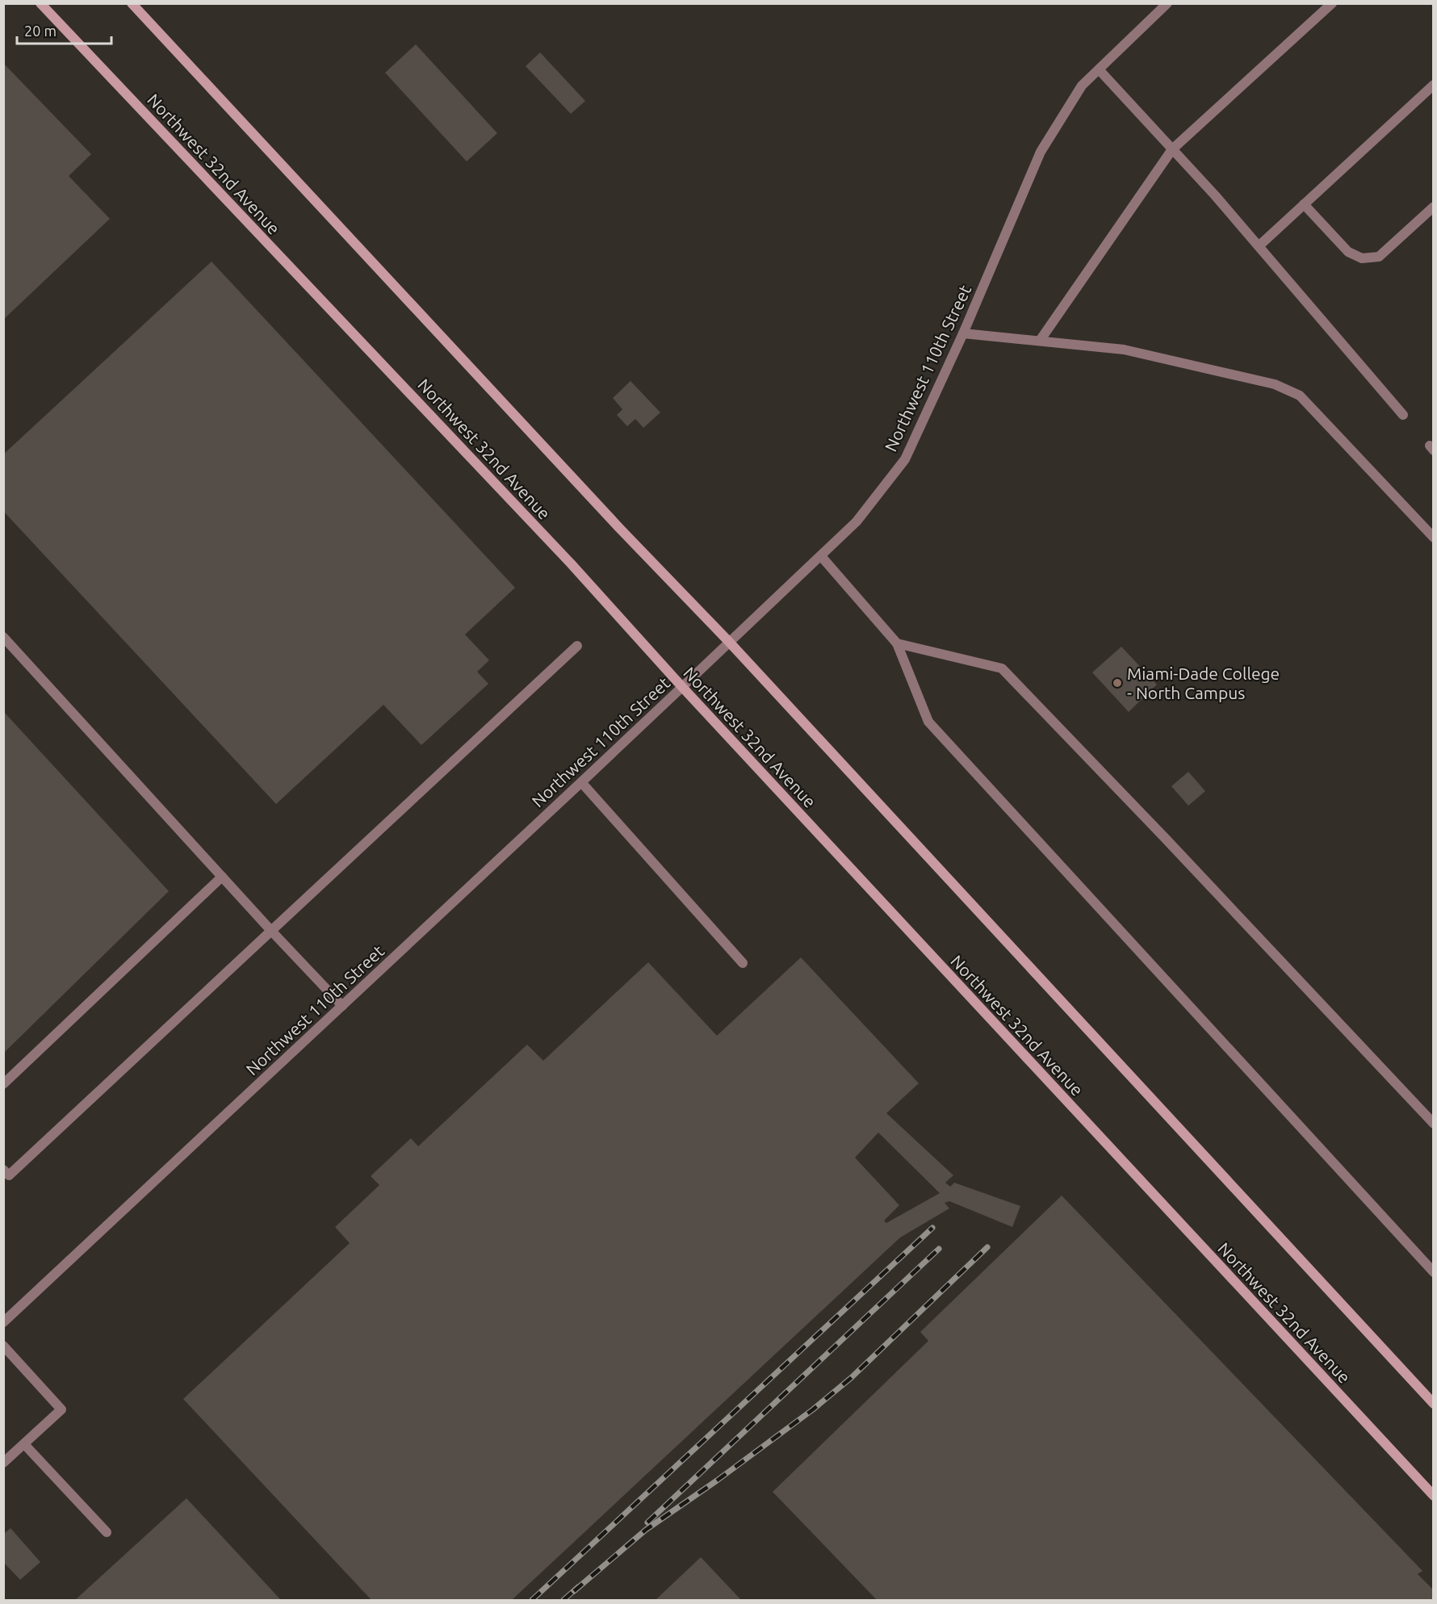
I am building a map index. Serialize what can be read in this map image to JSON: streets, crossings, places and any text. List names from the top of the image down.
{
  "streets": {
    "main road": ["Northwest 32nd Avenue"],
    "street": ["Northwest 110th Street"]
  },
  "crossings": [
    ["Northwest 32nd Avenue", "Northwest 110th Street"]
  ],
  "places": ["Miami-Dade College - North Campus"],
  "scale_bar": "20 m"
}
